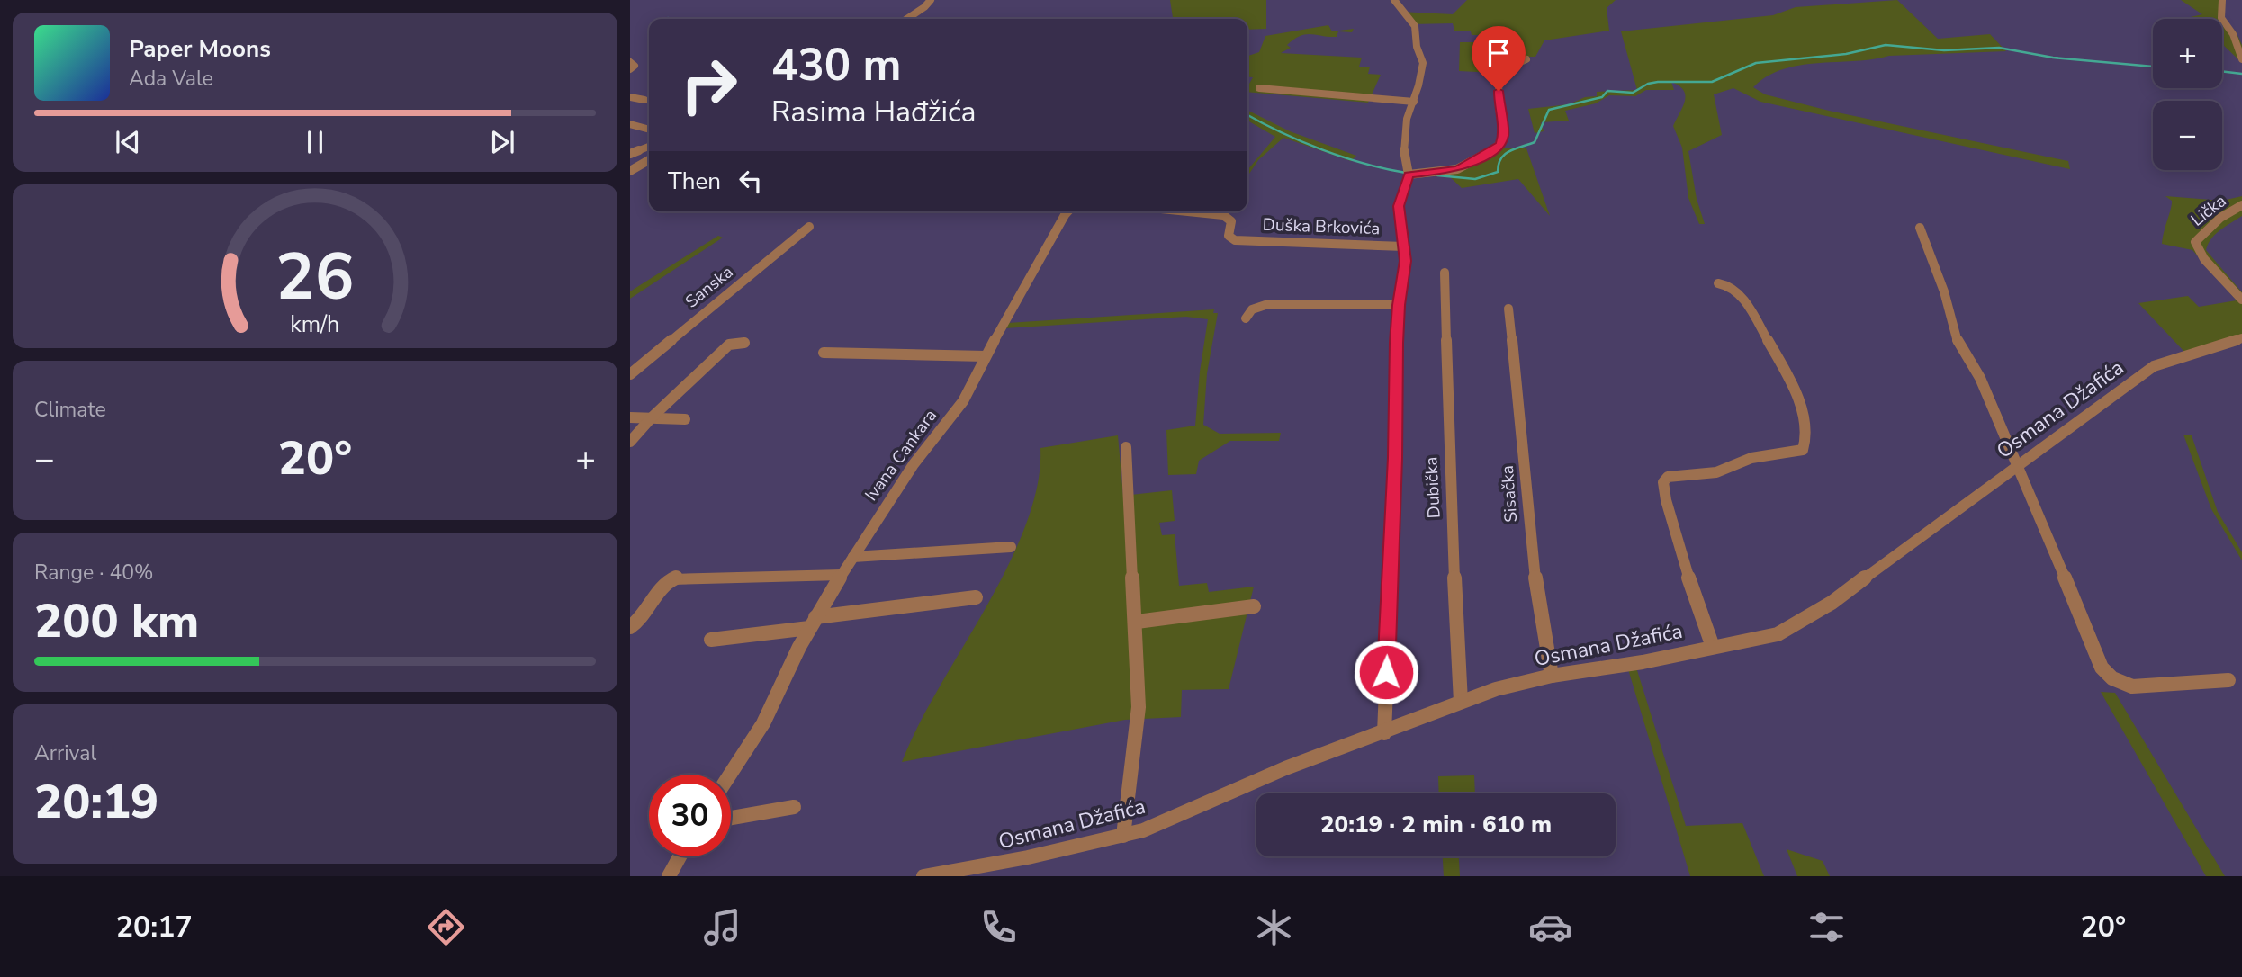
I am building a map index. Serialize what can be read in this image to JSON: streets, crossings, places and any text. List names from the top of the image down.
{
  "streets": {
    "street": [
      "Lička",
      "Duška Brkovića",
      "Sanska",
      "Osmana Džafića",
      "Ivana Cankara",
      "Dubička",
      "Sisačka"
    ]
  },
  "crossings": [
    ["Duška Brkovića", "Osmana Džafića"],
    ["Osmana Džafića", "Dubička"],
    ["Osmana Džafića", "Sisačka"]
  ],
  "page": {
    "map_buttons": ["+", "−"],
    "turn": ["430 m", "Rasima Hađžića"],
    "song": ["Paper Moons", "Ada Vale"],
    "then": "Then",
    "tile": [
      "Climate",
      ["Range · 40%", "200 km"],
      ["Arrival", "20:19"]
    ],
    "heat": ["−", "20°", "+"],
    "limit": "30",
    "trip": "20:19 · 2 min · 610 m",
    "tabs": ["20:17", "20°"],
    "gauge": ["26", "km/h"]
  }
}
